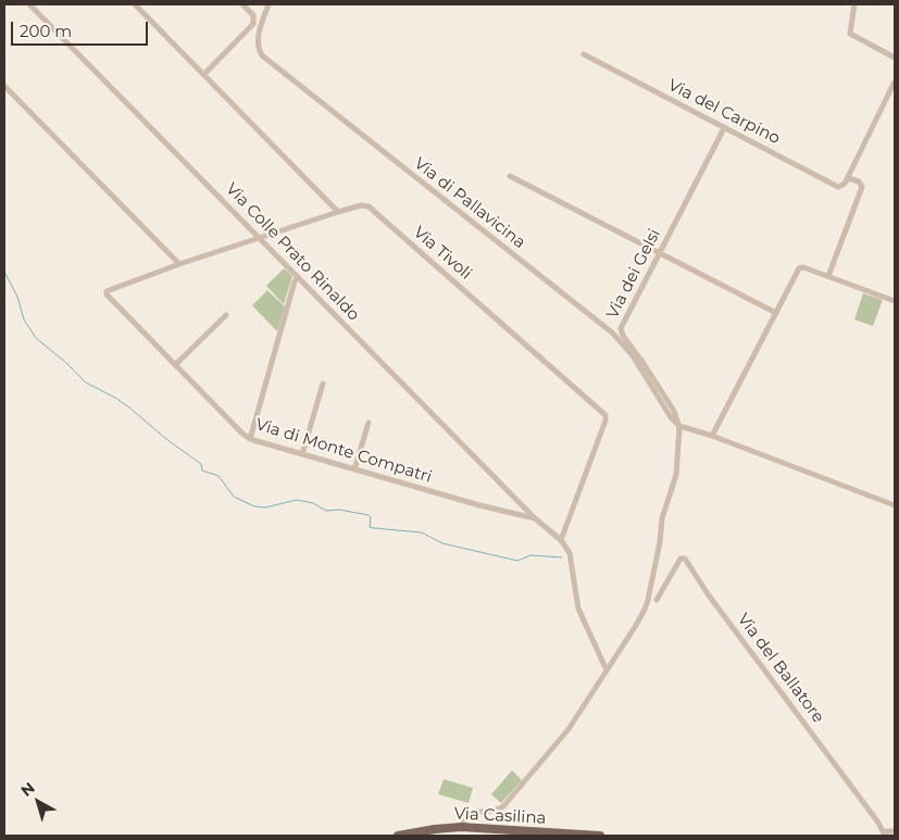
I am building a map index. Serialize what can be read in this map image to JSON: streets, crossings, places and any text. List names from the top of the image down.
{
  "streets": {
    "main road": ["Via Casilina"],
    "street": [
      "Via del Carpino",
      "Via di Pallavicina",
      "Via Colle Prato Rinaldo",
      "Via Tivoli",
      "Via dei Gelsi",
      "Via di Monte Compatri",
      "Via del Ballatore"
    ]
  },
  "crossings": [
    ["Via del Carpino", "Via dei Gelsi"],
    ["Via di Pallavicina", "Via dei Gelsi"],
    ["Via Colle Prato Rinaldo", "Via Tivoli"],
    ["Via Colle Prato Rinaldo", "Via di Monte Compatri"],
    ["Via Tivoli", "Via di Monte Compatri"]
  ],
  "scale_bar": "200 m",
  "north": "top left"
}
